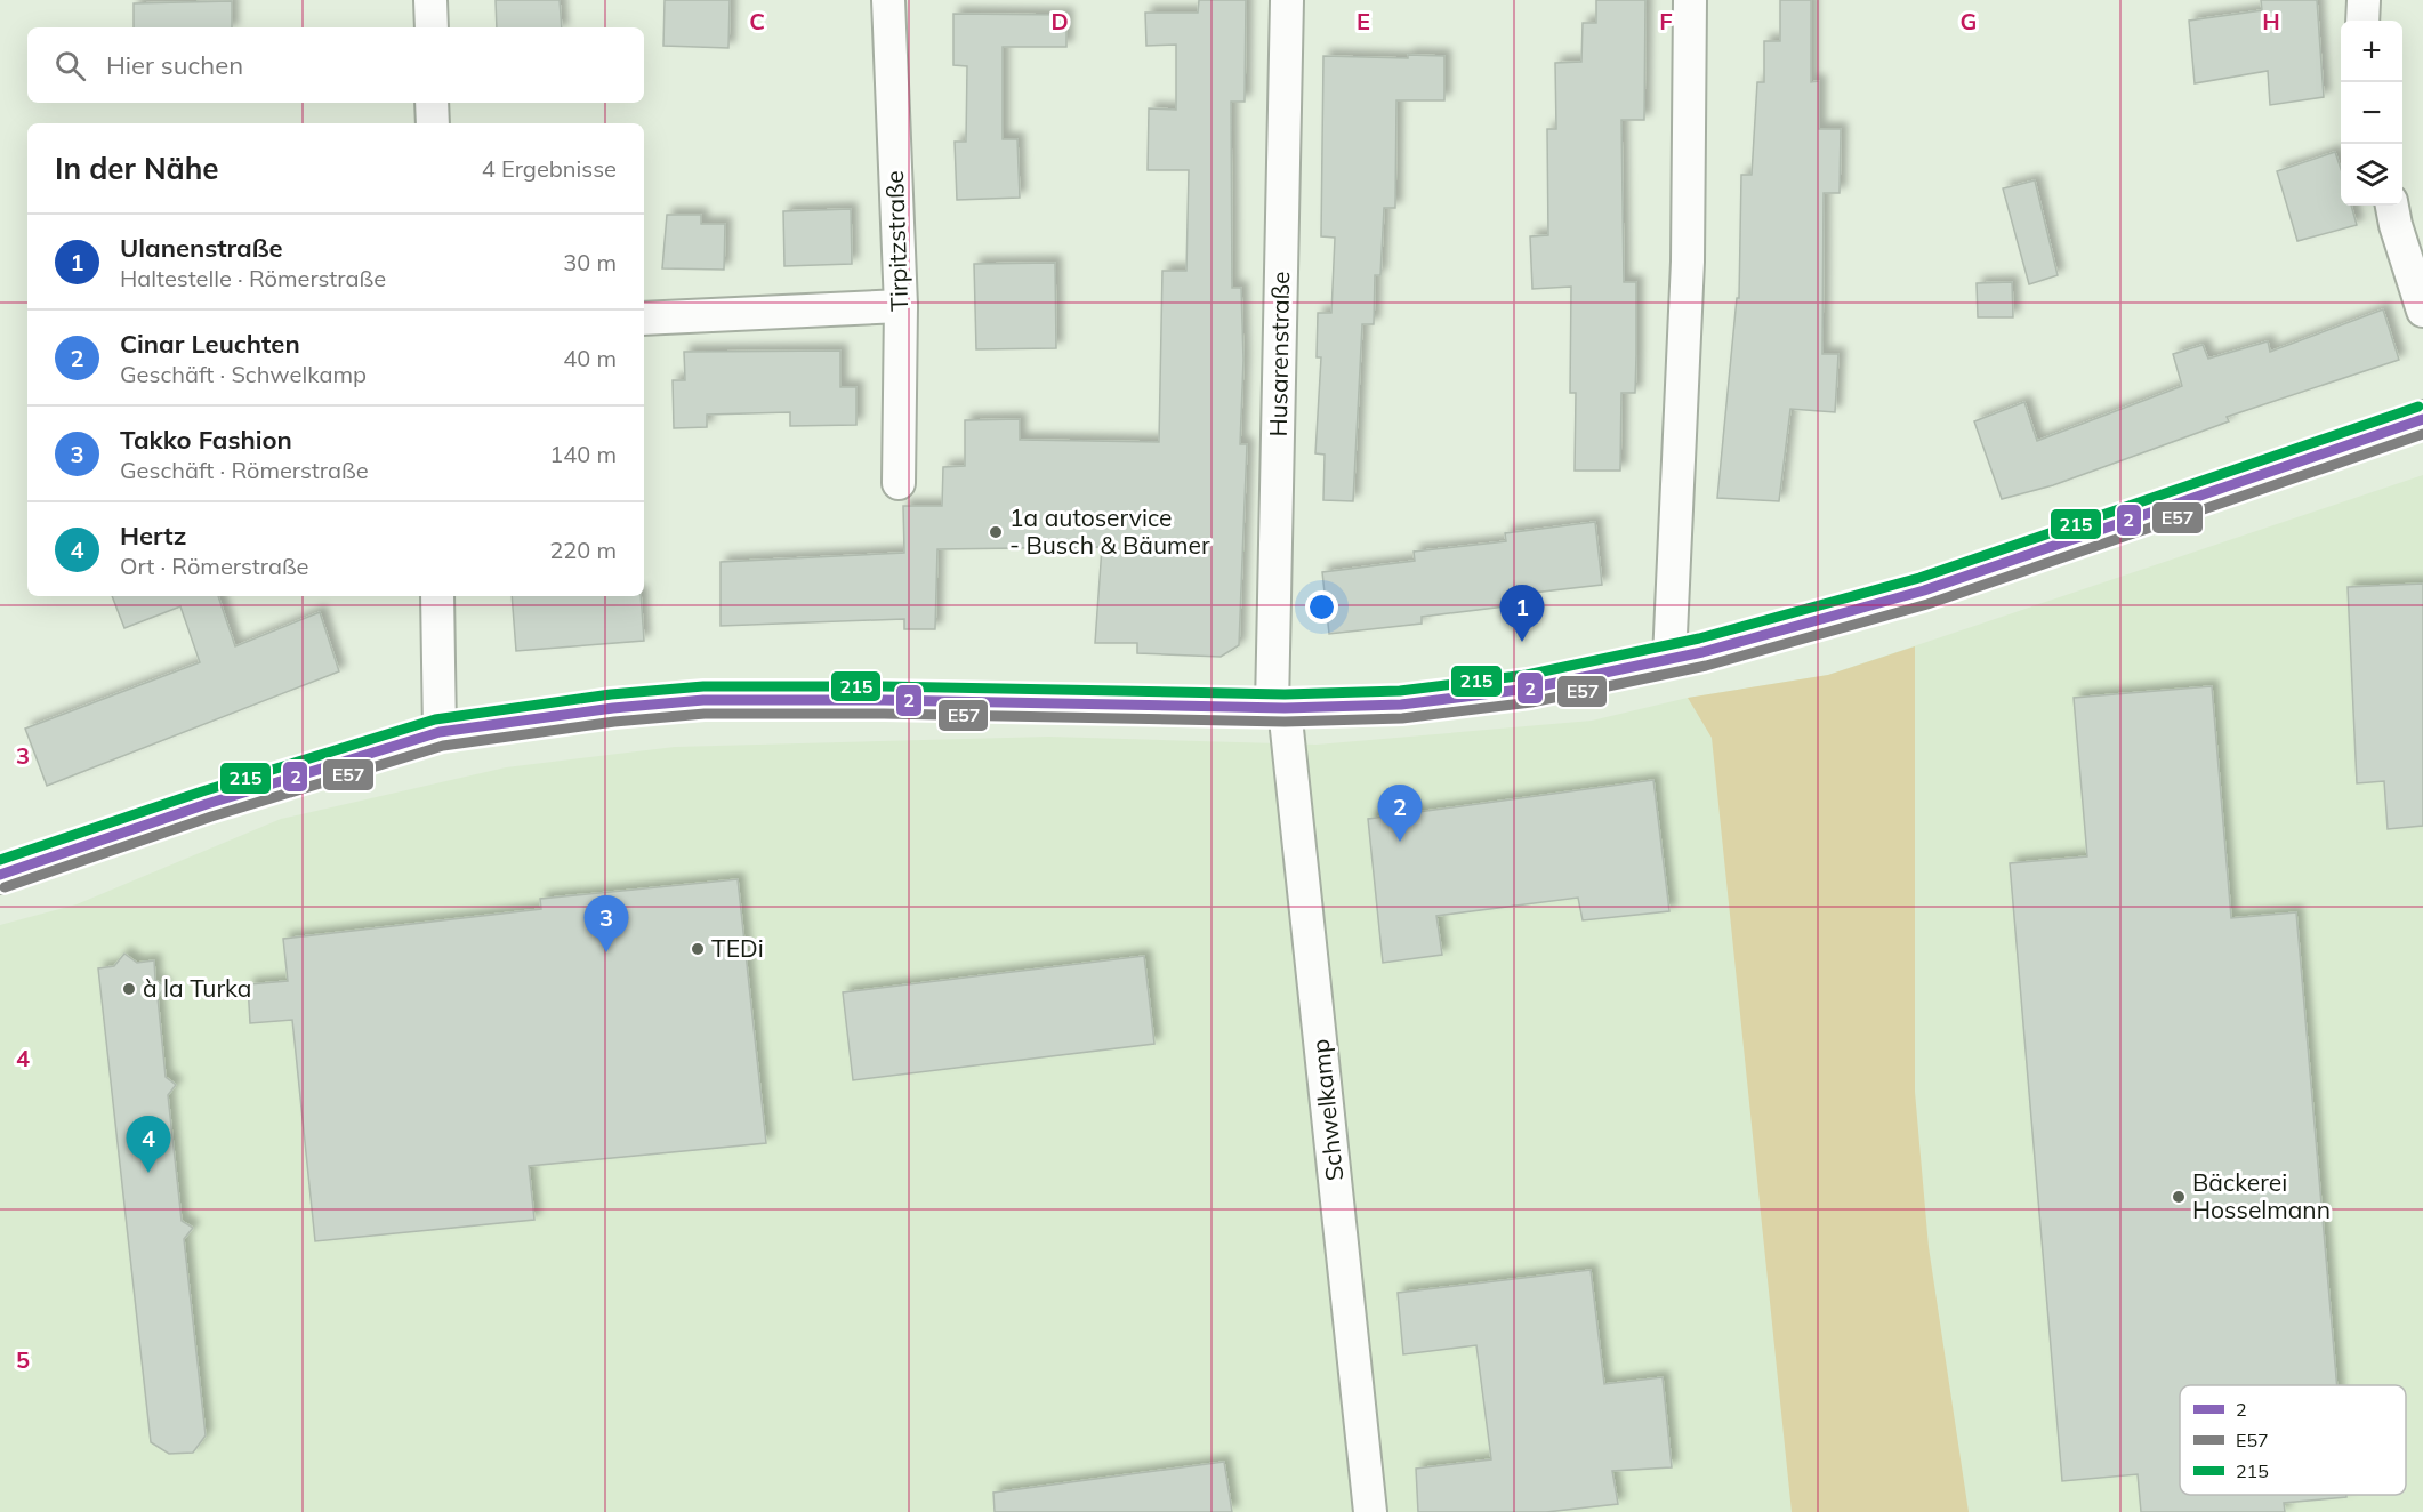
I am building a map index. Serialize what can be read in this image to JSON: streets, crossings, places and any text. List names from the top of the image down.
{
  "streets": {
    "street": ["Tirpitzstraße", "Husarenstraße", "Schwelkamp"]
  },
  "crossings": [
    ["Husarenstraße", "Schwelkamp"]
  ],
  "places": [
    "1a autoservice - Busch & Bäumer",
    "TEDi",
    "à la Turka",
    "Bäckerei Hosselmann"
  ],
  "lines": ["transit line 215", "transit line 2", "transit line E57"],
  "legend": ["2", "E57", "215"],
  "page": {
    "map_buttons": ["+", "−"],
    "search": "Hier suchen",
    "heading": ["In der Nähe", "4 Ergebnisse"],
    "list": [
      {
        "mark": "1",
        "name": "Ulanenstraße",
        "note": "Haltestelle · Römerstraße",
        "value": "30 m"
      },
      {
        "mark": "2",
        "name": "Cinar Leuchten",
        "note": "Geschäft · Schwelkamp",
        "value": "40 m"
      },
      {
        "mark": "3",
        "name": "Takko Fashion",
        "note": "Geschäft · Römerstraße",
        "value": "140 m"
      },
      {
        "mark": "4",
        "name": "Hertz",
        "note": "Ort · Römerstraße",
        "value": "220 m"
      }
    ],
    "pins": [
      "1",
      "2",
      "3",
      "4"
    ]
  },
  "grid": {
    "columns": [
      "C",
      "D",
      "E",
      "F",
      "G",
      "H"
    ],
    "rows": ["3", "4", "5"]
  }
}
